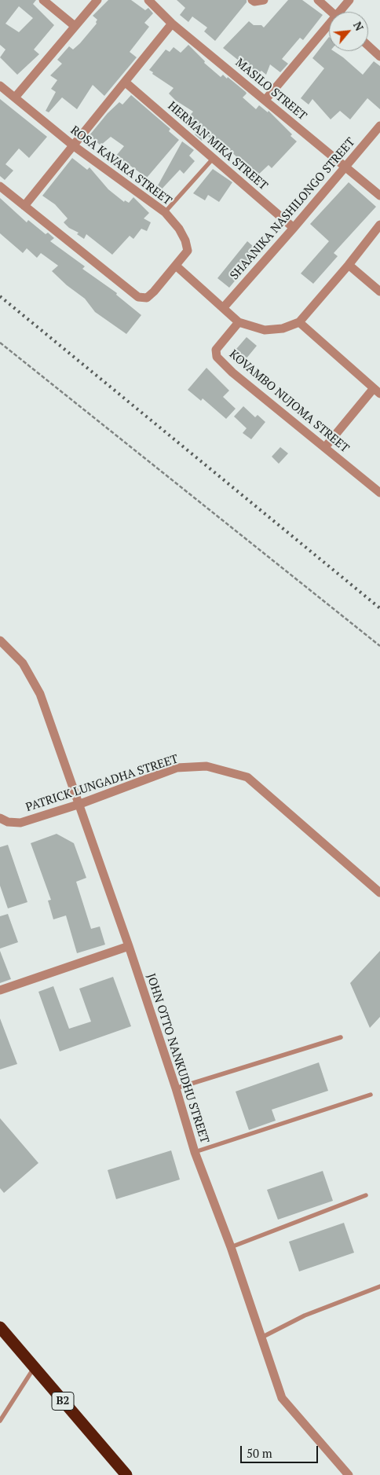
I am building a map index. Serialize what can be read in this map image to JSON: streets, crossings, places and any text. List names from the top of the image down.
{
  "streets": {
    "highway": ["B2"],
    "street": [
      "MASILO STREET",
      "HERMAN MIKA STREET",
      "ROSA KAVARA STREET",
      "SHAANIKA NASHILONGO STREET",
      "KOVAMBO NUJOMA STREET",
      "PATRICK LUNGADHA STREET",
      "JOHN OTTO NANKUDHU STREET"
    ]
  },
  "crossings": [
    ["MASILO STREET", "SHAANIKA NASHILONGO STREET"],
    ["HERMAN MIKA STREET", "SHAANIKA NASHILONGO STREET"],
    ["PATRICK LUNGADHA STREET", "JOHN OTTO NANKUDHU STREET"]
  ],
  "scale_bar": "50 m",
  "north": "top right"
}
